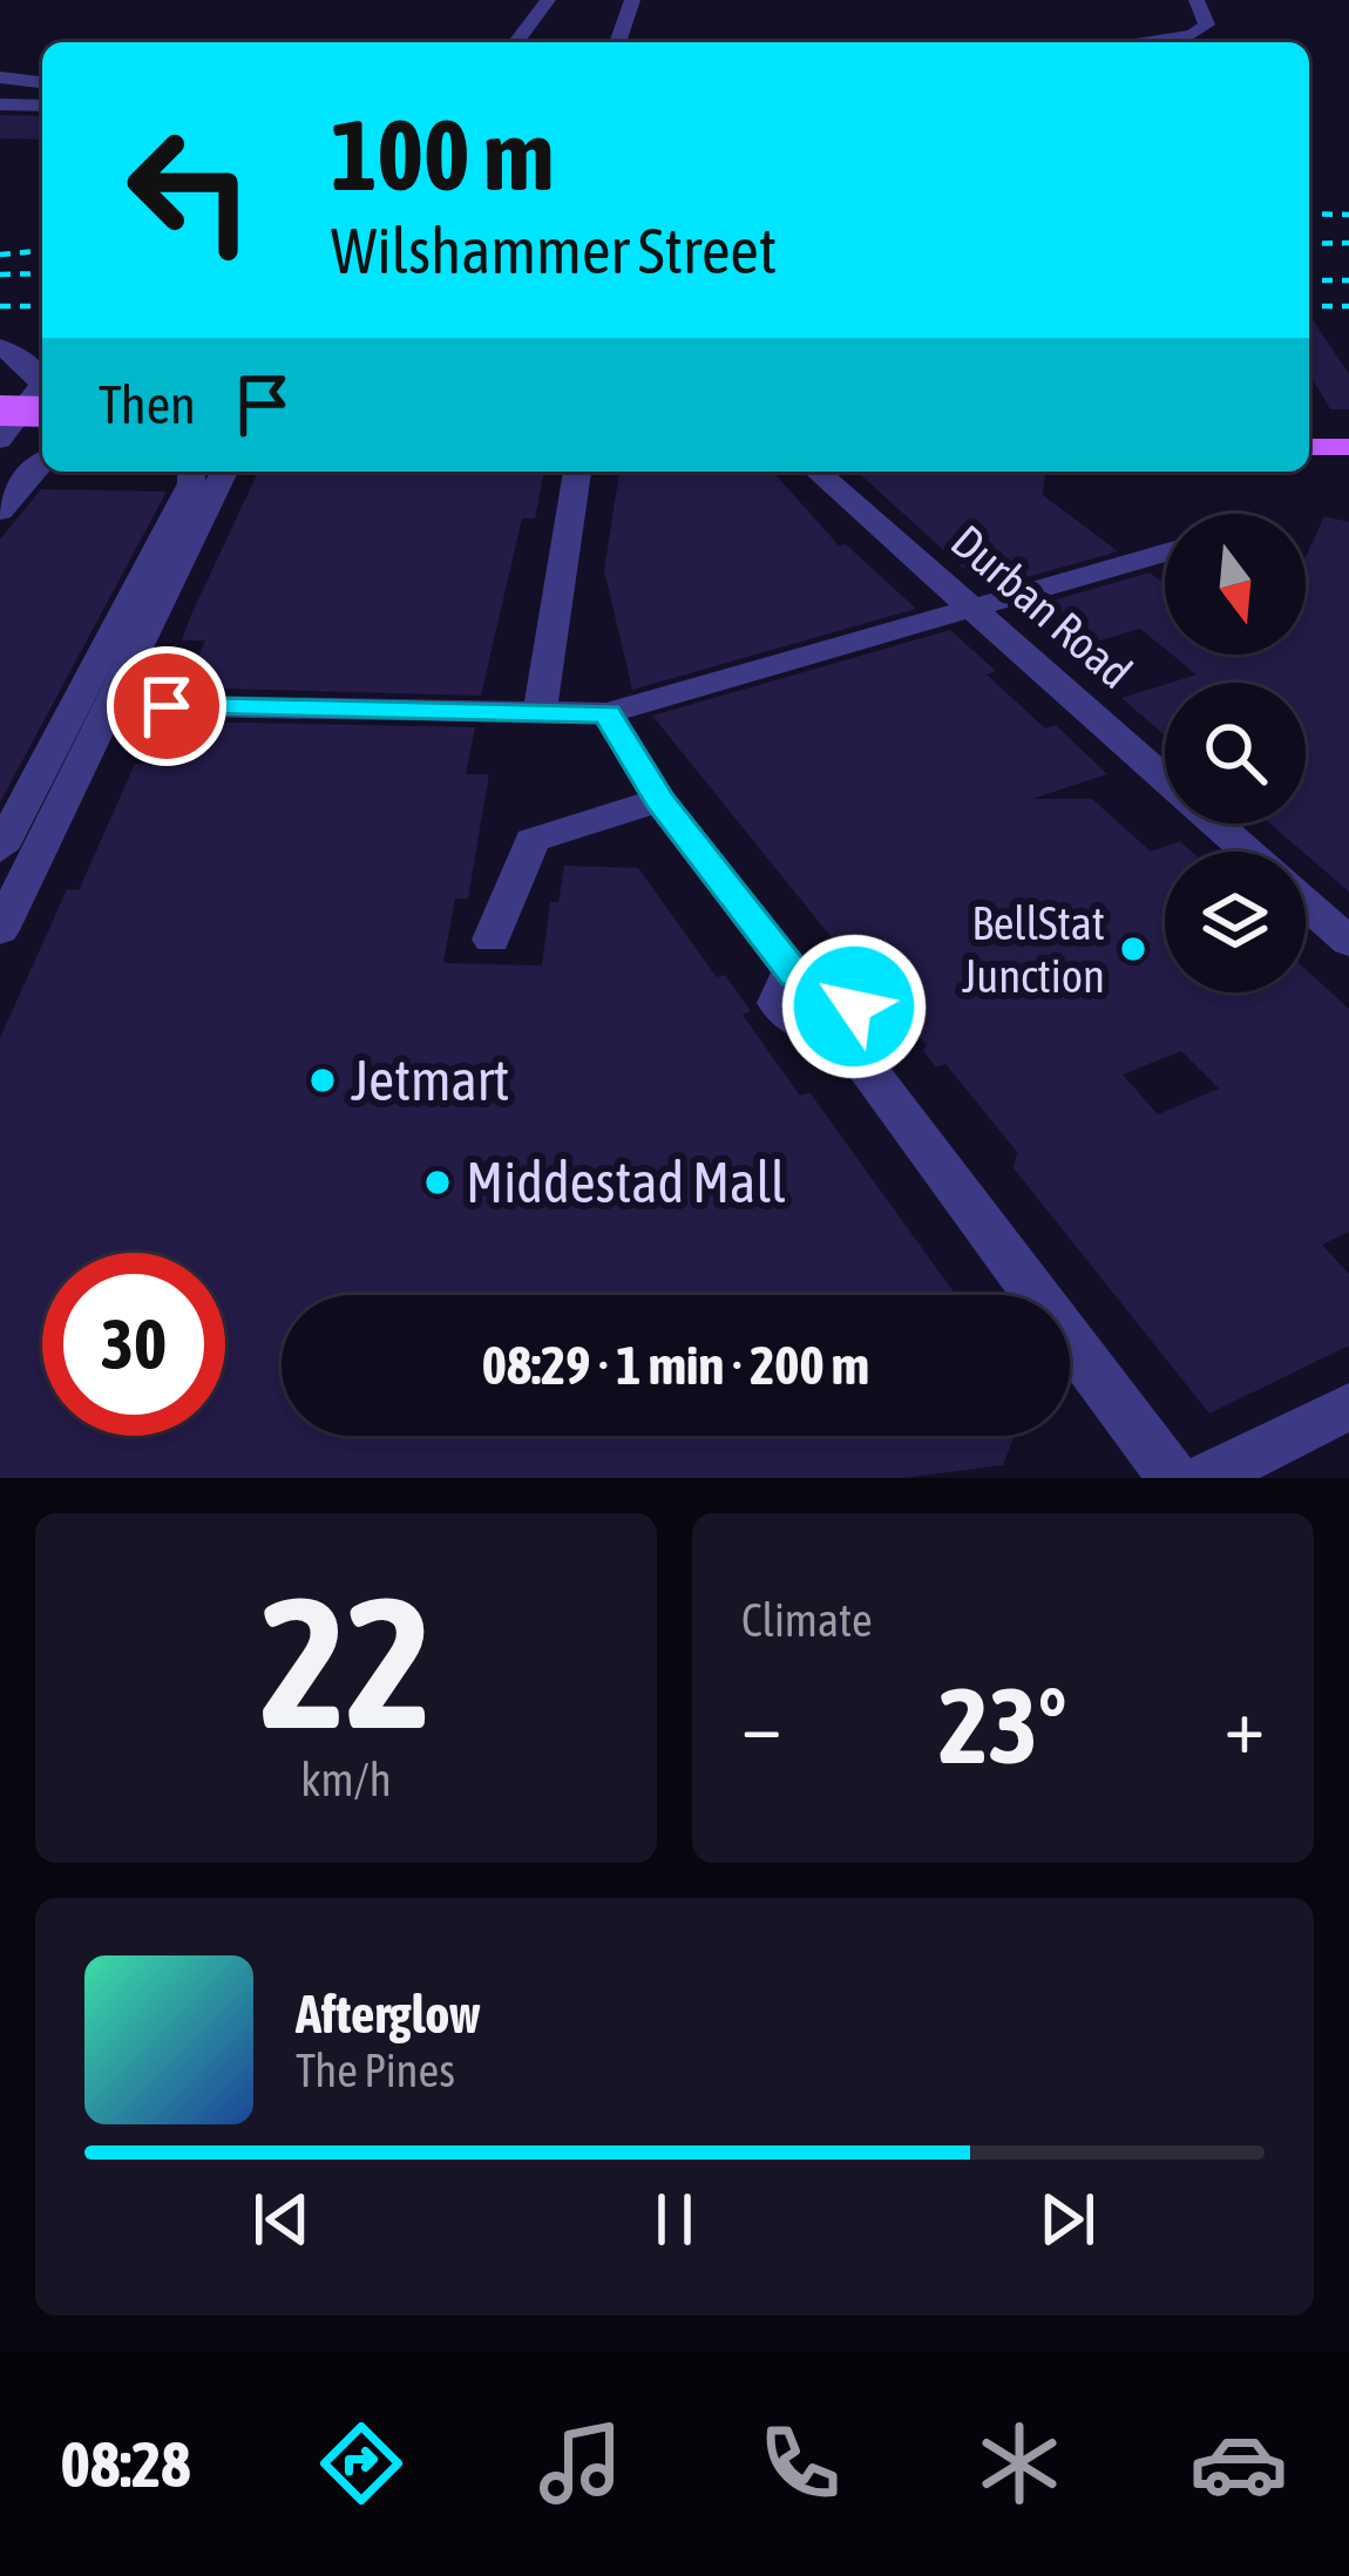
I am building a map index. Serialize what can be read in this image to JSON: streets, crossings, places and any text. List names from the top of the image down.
{
  "streets": {
    "street": ["Durban Road"]
  },
  "places": ["BellStat Junction", "Jetmart", "Middestad Mall"],
  "north": "bottom",
  "page": {
    "turn": ["100 m", "Wilshammer Street"],
    "then": "Then",
    "limit": "30",
    "trip": "08:29 · 1 min · 200 m",
    "tile": [
      ["22", "km/h"],
      "Climate"
    ],
    "heat": ["−", "23°", "+"],
    "song": ["Afterglow", "The Pines"],
    "tabs": "08:28"
  }
}
